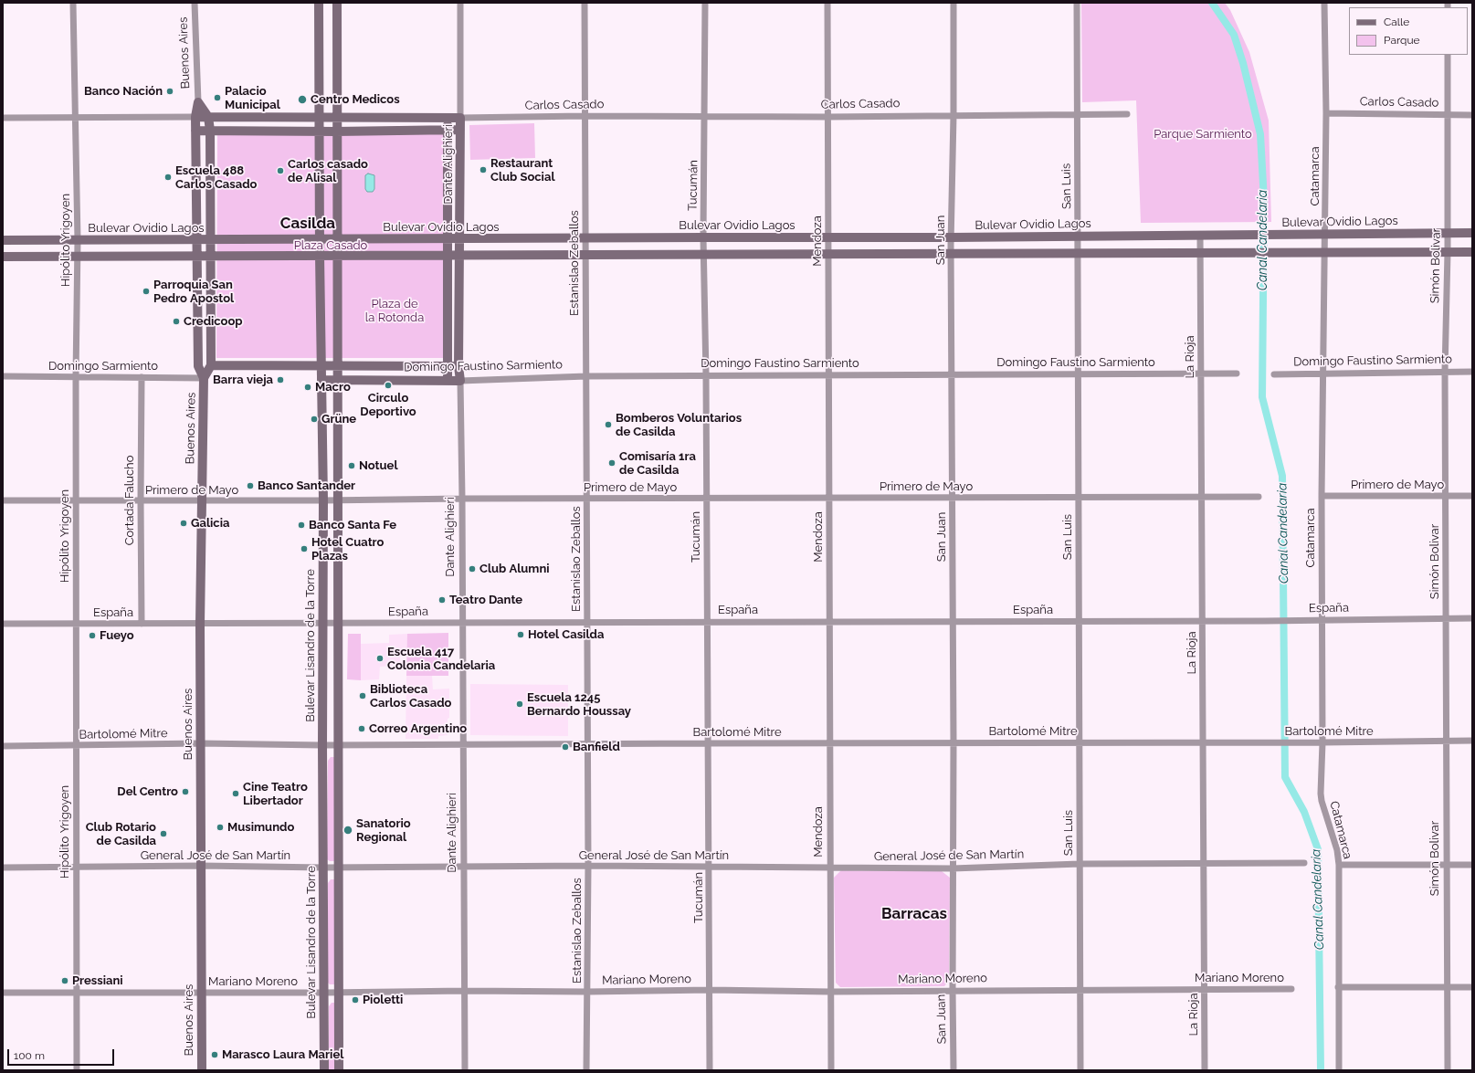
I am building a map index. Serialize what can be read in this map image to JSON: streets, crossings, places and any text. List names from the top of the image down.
{
  "streets": {
    "main road": [
      "Buenos Aires",
      "Carlos Casado",
      "Dante Alighieri",
      "Bulevar Ovidio Lagos",
      "Domingo Faustino Sarmiento",
      "Bulevar Lisandro de la Torre"
    ],
    "street": [
      "Catamarca",
      "Tucumán",
      "San Luis",
      "Hipólito Yrigoyen",
      "San Juan",
      "Mendoza",
      "Estanislao Zeballos",
      "Simón Bolivar",
      "La Rioja",
      "Domingo Sarmiento",
      "Primero de Mayo",
      "Cortada Falucho",
      "España",
      "Bartolomé Mitre",
      "General José de San Martín",
      "Mariano Moreno"
    ]
  },
  "crossings": [
    ["Buenos Aires", "Carlos Casado"],
    ["Buenos Aires", "Bulevar Ovidio Lagos"],
    ["Buenos Aires", "Domingo Faustino Sarmiento"],
    ["Buenos Aires", "Domingo Sarmiento"],
    ["Buenos Aires", "Primero de Mayo"],
    ["Buenos Aires", "España"],
    ["Buenos Aires", "Bartolomé Mitre"],
    ["Buenos Aires", "General José de San Martín"],
    ["Buenos Aires", "Mariano Moreno"],
    ["Carlos Casado", "Dante Alighieri"],
    ["Carlos Casado", "Catamarca"],
    ["Carlos Casado", "Tucumán"],
    ["Carlos Casado", "San Luis"],
    ["Carlos Casado", "Hipólito Yrigoyen"],
    ["Carlos Casado", "San Juan"],
    ["Carlos Casado", "Mendoza"],
    ["Carlos Casado", "Estanislao Zeballos"],
    ["Carlos Casado", "Simón Bolivar"],
    ["Carlos Casado", "Bulevar Lisandro de la Torre"],
    ["Dante Alighieri", "Bulevar Ovidio Lagos"],
    ["Dante Alighieri", "Domingo Faustino Sarmiento"],
    ["Dante Alighieri", "Primero de Mayo"],
    ["Dante Alighieri", "España"],
    ["Dante Alighieri", "Bartolomé Mitre"],
    ["Dante Alighieri", "General José de San Martín"],
    ["Dante Alighieri", "Mariano Moreno"],
    ["Catamarca", "Bulevar Ovidio Lagos"],
    ["Catamarca", "Domingo Faustino Sarmiento"],
    ["Catamarca", "Primero de Mayo"],
    ["Catamarca", "España"],
    ["Catamarca", "Bartolomé Mitre"],
    ["Tucumán", "Bulevar Ovidio Lagos"],
    ["Tucumán", "Domingo Faustino Sarmiento"],
    ["Tucumán", "Primero de Mayo"],
    ["Tucumán", "España"],
    ["Tucumán", "Bartolomé Mitre"],
    ["Tucumán", "General José de San Martín"],
    ["Tucumán", "Mariano Moreno"],
    ["San Luis", "Bulevar Ovidio Lagos"],
    ["San Luis", "Domingo Faustino Sarmiento"],
    ["San Luis", "Primero de Mayo"],
    ["San Luis", "España"],
    ["San Luis", "Bartolomé Mitre"],
    ["San Luis", "General José de San Martín"],
    ["San Luis", "Mariano Moreno"],
    ["Bulevar Ovidio Lagos", "Hipólito Yrigoyen"],
    ["Bulevar Ovidio Lagos", "San Juan"],
    ["Bulevar Ovidio Lagos", "Mendoza"],
    ["Bulevar Ovidio Lagos", "Estanislao Zeballos"],
    ["Bulevar Ovidio Lagos", "Simón Bolivar"],
    ["Bulevar Ovidio Lagos", "La Rioja"],
    ["Bulevar Ovidio Lagos", "Bulevar Lisandro de la Torre"],
    ["Hipólito Yrigoyen", "Domingo Sarmiento"],
    ["Hipólito Yrigoyen", "Primero de Mayo"],
    ["Hipólito Yrigoyen", "España"],
    ["Hipólito Yrigoyen", "Bartolomé Mitre"],
    ["Hipólito Yrigoyen", "General José de San Martín"],
    ["Hipólito Yrigoyen", "Mariano Moreno"],
    ["San Juan", "Domingo Faustino Sarmiento"],
    ["San Juan", "Primero de Mayo"],
    ["San Juan", "España"],
    ["San Juan", "Bartolomé Mitre"],
    ["San Juan", "General José de San Martín"],
    ["San Juan", "Mariano Moreno"],
    ["Mendoza", "Domingo Faustino Sarmiento"],
    ["Mendoza", "Primero de Mayo"],
    ["Mendoza", "España"],
    ["Mendoza", "Bartolomé Mitre"],
    ["Mendoza", "General José de San Martín"],
    ["Mendoza", "Mariano Moreno"],
    ["Estanislao Zeballos", "Domingo Faustino Sarmiento"],
    ["Estanislao Zeballos", "Primero de Mayo"],
    ["Estanislao Zeballos", "España"],
    ["Estanislao Zeballos", "Bartolomé Mitre"],
    ["Estanislao Zeballos", "General José de San Martín"],
    ["Estanislao Zeballos", "Mariano Moreno"],
    ["Simón Bolivar", "Domingo Faustino Sarmiento"],
    ["Simón Bolivar", "Primero de Mayo"],
    ["Simón Bolivar", "España"],
    ["Simón Bolivar", "Bartolomé Mitre"],
    ["La Rioja", "Domingo Faustino Sarmiento"],
    ["La Rioja", "Primero de Mayo"],
    ["La Rioja", "España"],
    ["La Rioja", "Bartolomé Mitre"],
    ["La Rioja", "General José de San Martín"],
    ["La Rioja", "Mariano Moreno"],
    ["Domingo Faustino Sarmiento", "Bulevar Lisandro de la Torre"],
    ["Domingo Sarmiento", "Cortada Falucho"],
    ["Primero de Mayo", "Cortada Falucho"],
    ["Primero de Mayo", "Bulevar Lisandro de la Torre"],
    ["Cortada Falucho", "España"],
    ["España", "Bulevar Lisandro de la Torre"],
    ["Bulevar Lisandro de la Torre", "Bartolomé Mitre"],
    ["Bulevar Lisandro de la Torre", "General José de San Martín"],
    ["Bulevar Lisandro de la Torre", "Mariano Moreno"]
  ],
  "districts": ["Casilda", "Barracas"],
  "water": ["Canal Candelaria"],
  "parks": ["Parque Sarmiento", "Plaza Casado", "Plaza de la Rotonda"],
  "places": [
    "Banco Nación",
    "Palacio Municipal",
    "Centro Medicos",
    "Restaurant Club Social",
    "Carlos casado de Alisal",
    "Escuela 488 Carlos Casado",
    "Parroquia San Pedro Apostol",
    "Credicoop",
    "Barra vieja",
    "Circulo Deportivo",
    "Macro",
    "Grüne",
    "Bomberos Voluntarios de Casilda",
    "Comisaría 1ra de Casilda",
    "Notuel",
    "Banco Santander",
    "Galicia",
    "Banco Santa Fe",
    "Hotel Cuatro Plazas",
    "Club Alumni",
    "Teatro Dante",
    "Hotel Casilda",
    "Fueyo",
    "Escuela 417 Colonia Candelaria",
    "Biblioteca Carlos Casado",
    "Escuela 1245 Bernardo Houssay",
    "Correo Argentino",
    "Banfield",
    "Del Centro",
    "Cine Teatro Libertador",
    "Musimundo",
    "Sanatorio Regional",
    "Club Rotario de Casilda",
    "Pressiani",
    "Pioletti",
    "Marasco Laura Mariel"
  ],
  "legend": ["Calle", "Parque"],
  "scale_bar": "100 m"
}
